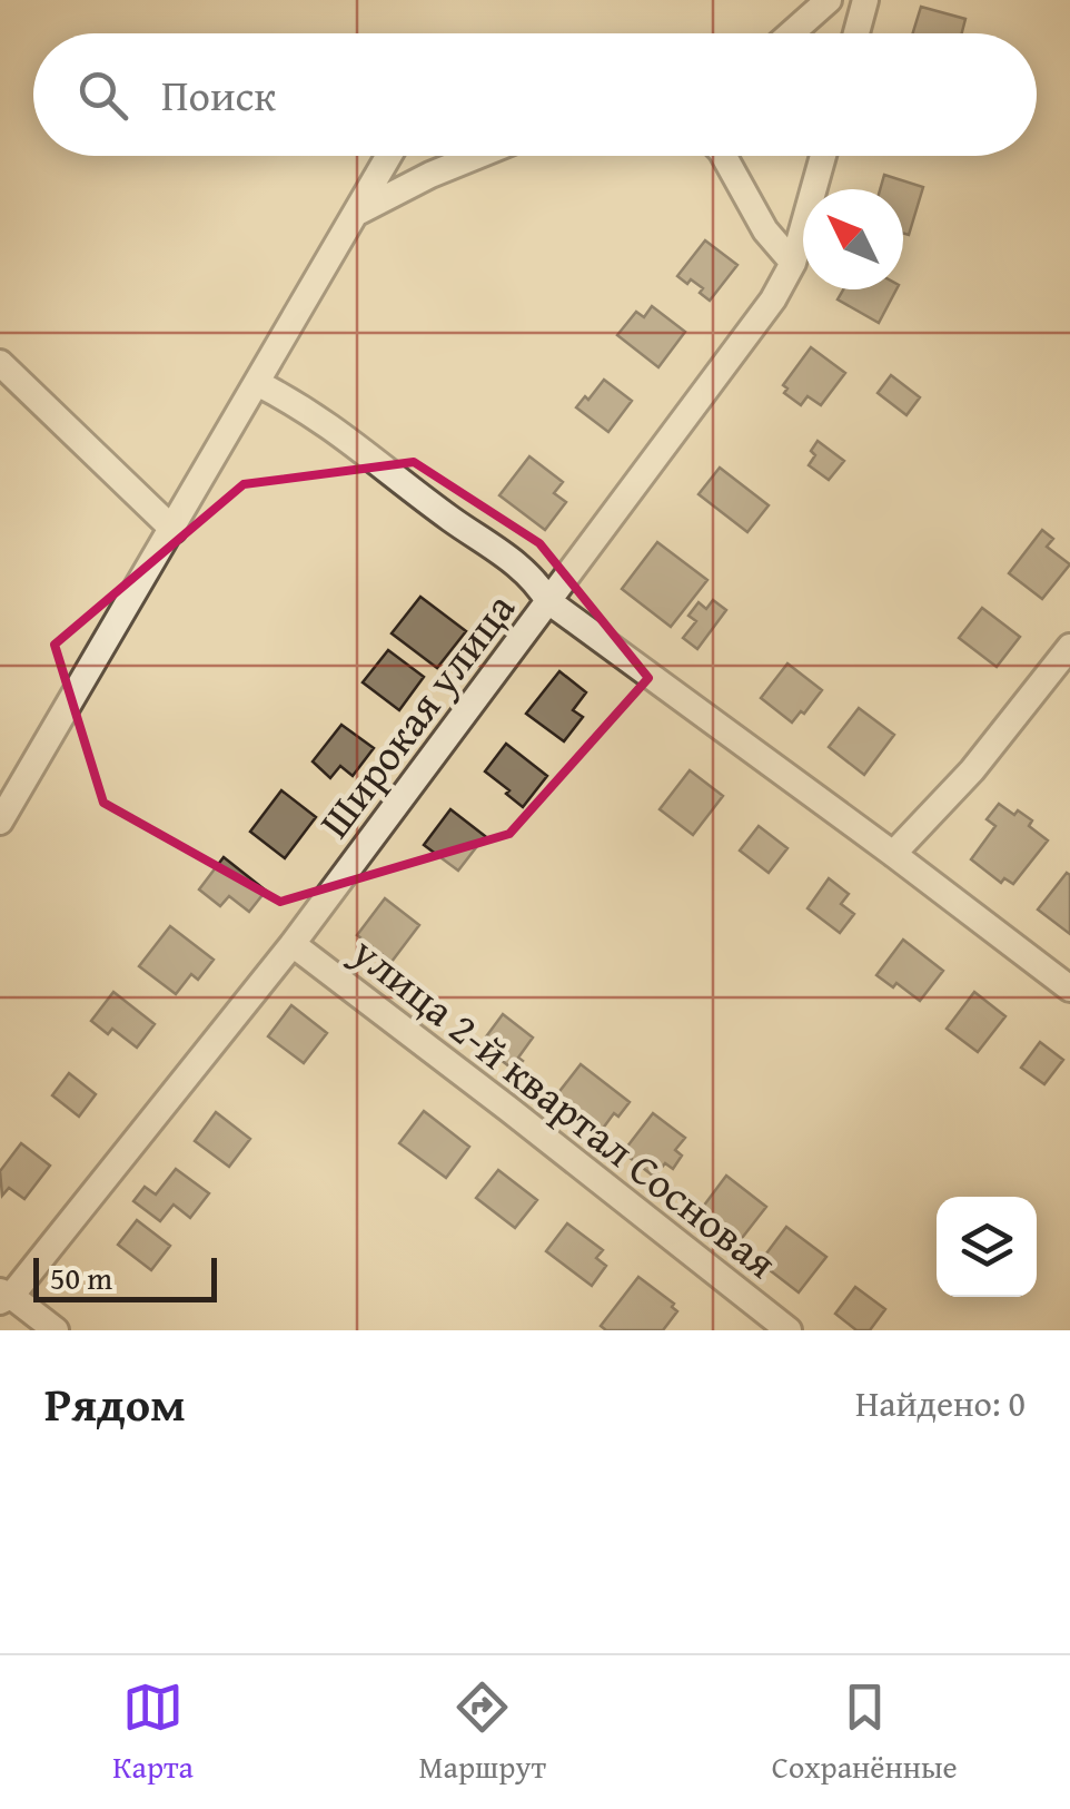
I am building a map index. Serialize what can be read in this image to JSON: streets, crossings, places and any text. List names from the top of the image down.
{
  "streets": {
    "street": ["Широкая улица", "улица 2-й квартал Сосновая"]
  },
  "crossings": [
    ["Широкая улица", "улица 2-й квартал Сосновая"]
  ],
  "scale_bar": "50 m",
  "north": "top left",
  "page": {
    "search": "Поиск",
    "scale": "50 m",
    "heading": ["Рядом", "Найдено: 0"],
    "nav": ["Карта", "Маршрут", "Сохранённые"]
  }
}
